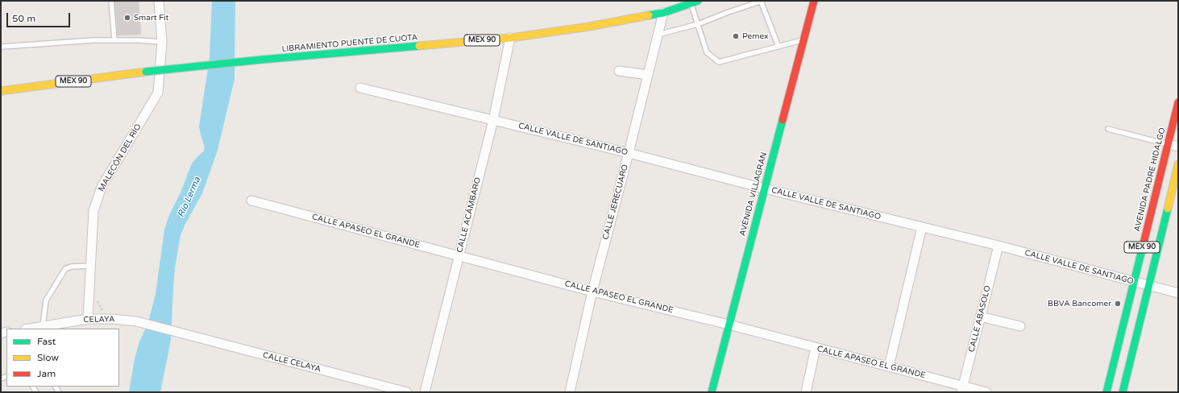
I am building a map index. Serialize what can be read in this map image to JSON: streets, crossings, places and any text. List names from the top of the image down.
{
  "streets": {
    "main road": [
      "MEX 90",
      "LIBRAMIENTO PUENTE DE CUOTA",
      "AVENIDA PADRE HIDALGO",
      "AVENIDA VILLAGRÁN"
    ],
    "street": [
      "CALLE VALLE DE SANTIAGO",
      "MALECÓN DEL RÍO",
      "CALLE JERECUARO",
      "CALLE ACÁMBARO",
      "CALLE APASEO EL GRANDE",
      "CALLE ABASOLO",
      "CELAYA",
      "CALLE CELAYA"
    ]
  },
  "crossings": [
    ["MEX 90", "CALLE VALLE DE SANTIAGO"],
    ["LIBRAMIENTO PUENTE DE CUOTA", "CALLE JERECUARO"],
    ["LIBRAMIENTO PUENTE DE CUOTA", "CALLE ACÁMBARO"],
    ["CALLE VALLE DE SANTIAGO", "AVENIDA PADRE HIDALGO"],
    ["CALLE VALLE DE SANTIAGO", "AVENIDA VILLAGRÁN"],
    ["CALLE VALLE DE SANTIAGO", "CALLE JERECUARO"],
    ["CALLE VALLE DE SANTIAGO", "CALLE ACÁMBARO"],
    ["CALLE VALLE DE SANTIAGO", "CALLE ABASOLO"],
    ["MALECÓN DEL RÍO", "CELAYA"],
    ["AVENIDA VILLAGRÁN", "CALLE APASEO EL GRANDE"],
    ["CALLE JERECUARO", "CALLE APASEO EL GRANDE"],
    ["CALLE ACÁMBARO", "CALLE APASEO EL GRANDE"],
    ["CALLE APASEO EL GRANDE", "CALLE ABASOLO"],
    ["CELAYA", "CALLE CELAYA"]
  ],
  "water": ["Río Lerma"],
  "places": ["Smart Fit", "Pemex", "BBVA Bancomer"],
  "legend": ["Fast", "Slow", "Jam"],
  "scale_bar": "50 m"
}
